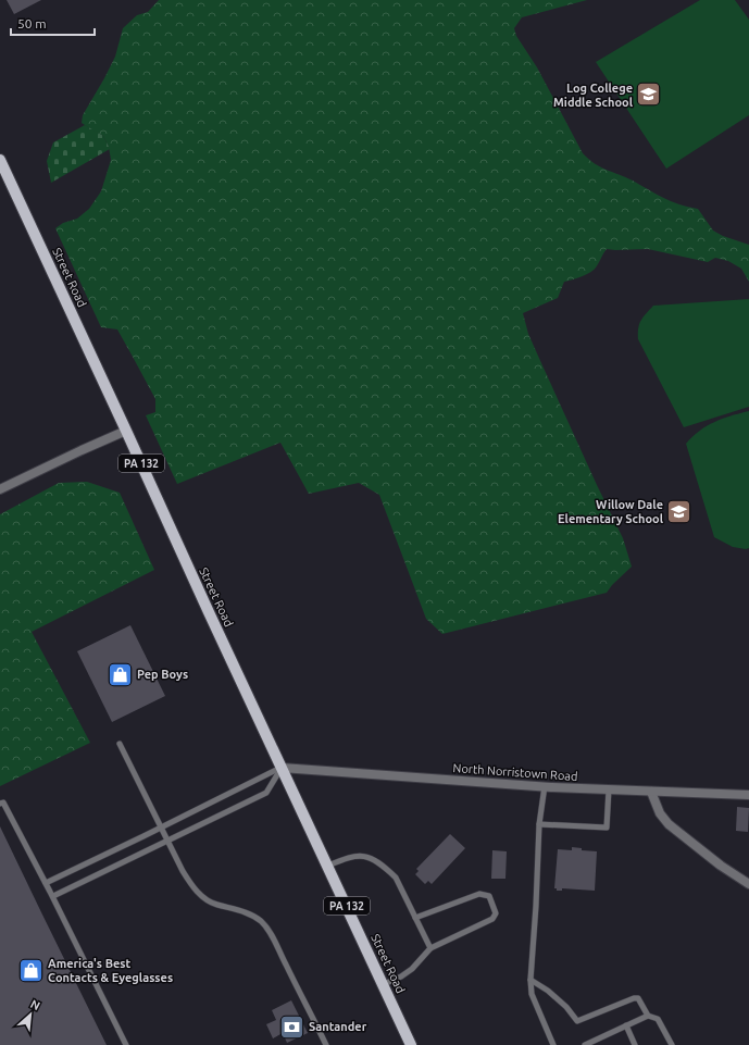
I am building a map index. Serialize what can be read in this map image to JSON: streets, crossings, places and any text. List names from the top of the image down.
{
  "streets": {
    "main road": ["Street Road", "PA 132"],
    "street": ["North Norristown Road"]
  },
  "crossings": [
    ["Street Road", "North Norristown Road"]
  ],
  "places": {
    "school or university": ["Log College Middle School", "Willow Dale Elementary School"],
    "shop": ["Pep Boys", "America's Best Contacts & Eyeglasses"],
    "bank": ["Santander"]
  },
  "scale_bar": "50 m",
  "north": "top right"
}
